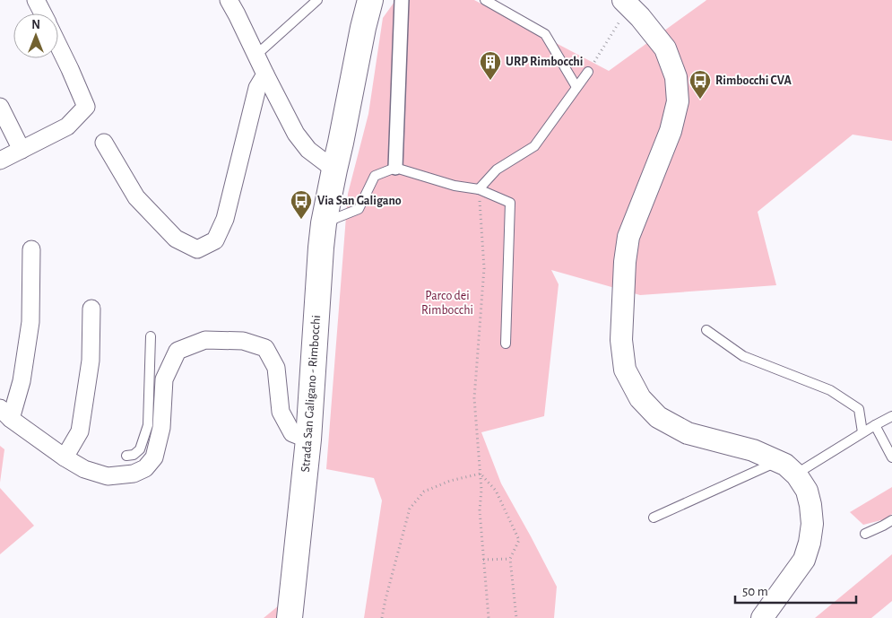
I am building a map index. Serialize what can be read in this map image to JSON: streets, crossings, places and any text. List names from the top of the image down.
{
  "streets": {
    "main road": ["Strada San Galigano - Rimbocchi"]
  },
  "parks": ["Parco dei Rimbocchi"],
  "places": {
    "building": ["URP Rimbocchi"],
    "bus stop": ["Rimbocchi CVA", "Via San Galigano"]
  },
  "scale_bar": "50 m",
  "north": "top"
}
